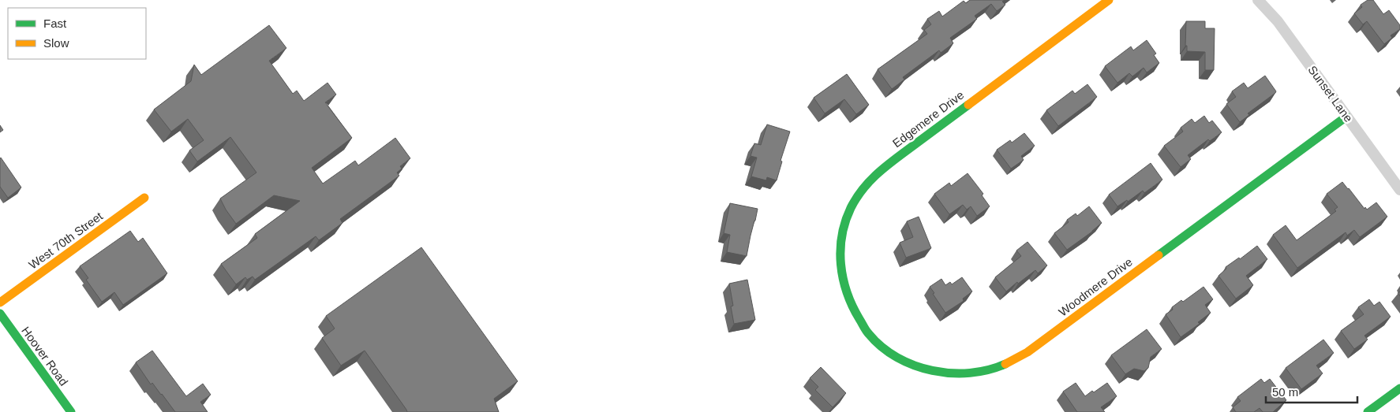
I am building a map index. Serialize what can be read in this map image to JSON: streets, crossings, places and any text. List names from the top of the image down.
{
  "streets": {
    "street": [
      "Sunset Lane",
      "Edgemere Drive",
      "West 70th Street",
      "Woodmere Drive",
      "Hoover Road"
    ]
  },
  "crossings": [
    ["Sunset Lane", "Woodmere Drive"],
    ["Edgemere Drive", "Woodmere Drive"]
  ],
  "legend": ["Fast", "Slow"],
  "scale_bar": "50 m"
}
